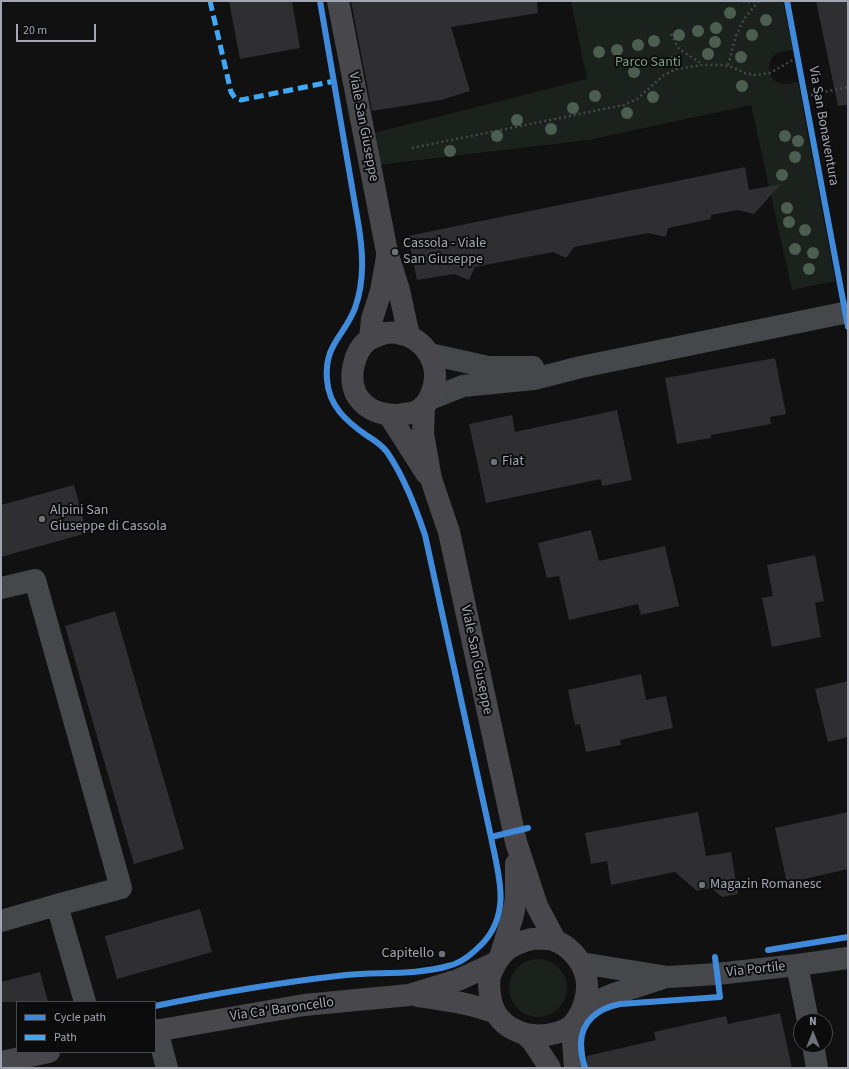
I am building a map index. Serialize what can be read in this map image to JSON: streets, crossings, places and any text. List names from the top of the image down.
{
  "streets": {
    "main road": ["Viale San Giuseppe", "Via Ca' Baroncello"],
    "street": ["Via Portile"],
    "cycle path": ["Via San Bonaventura"]
  },
  "crossings": [
    ["Viale San Giuseppe", "Via Portile"],
    ["Viale San Giuseppe", "Via Ca' Baroncello"],
    ["Via Portile", "Via Ca' Baroncello"]
  ],
  "parks": ["Parco Santi"],
  "places": [
    "Cassola - Viale San Giuseppe",
    "Fiat",
    "Alpini San Giuseppe di Cassola",
    "Magazin Romanesc",
    "Capitello"
  ],
  "legend": ["Cycle path", "Path"],
  "scale_bar": "20 m",
  "north": "top"
}
